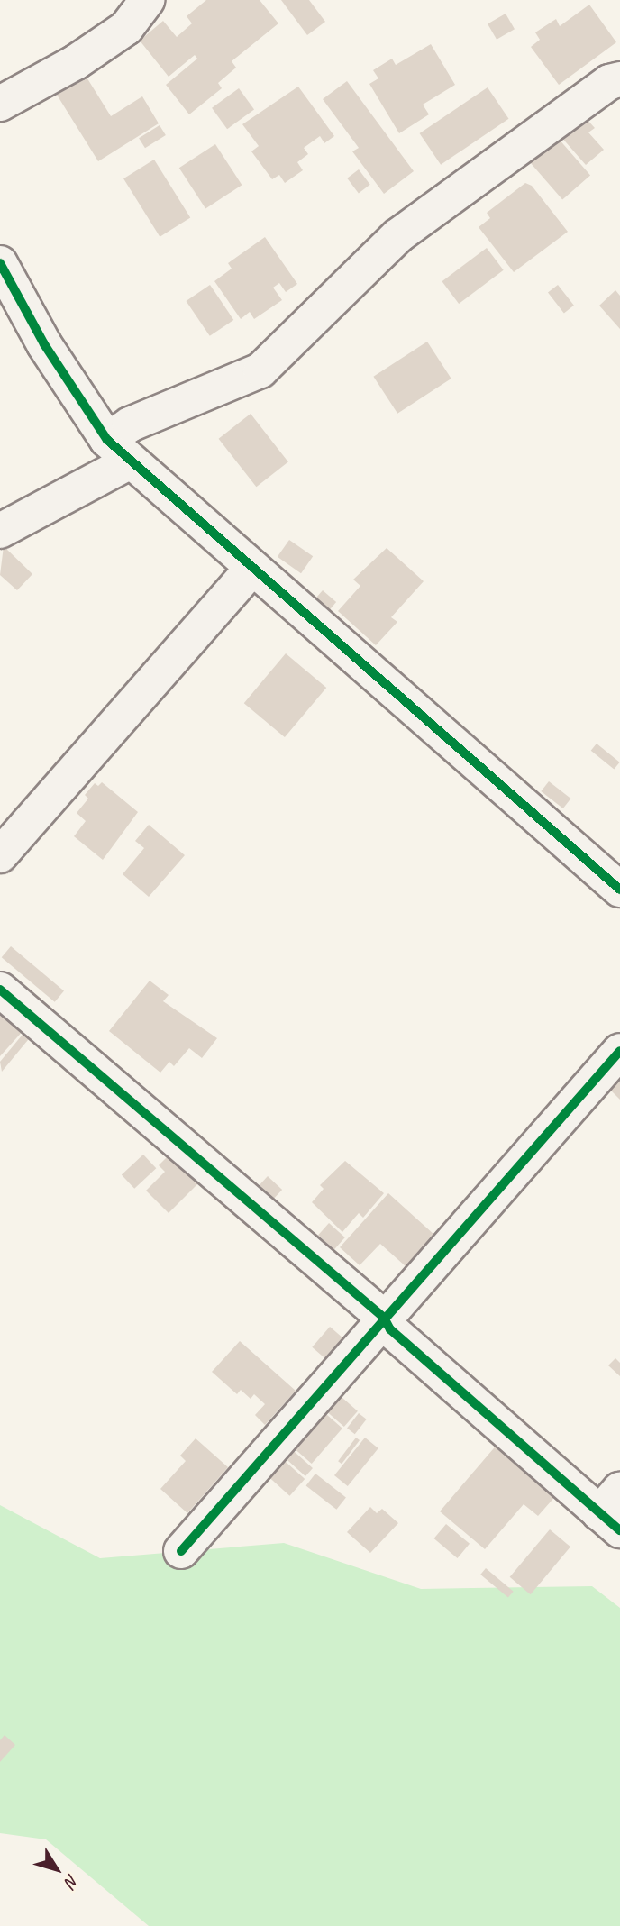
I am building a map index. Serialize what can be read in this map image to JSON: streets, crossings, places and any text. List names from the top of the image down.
{
  "north": "bottom right"
}
